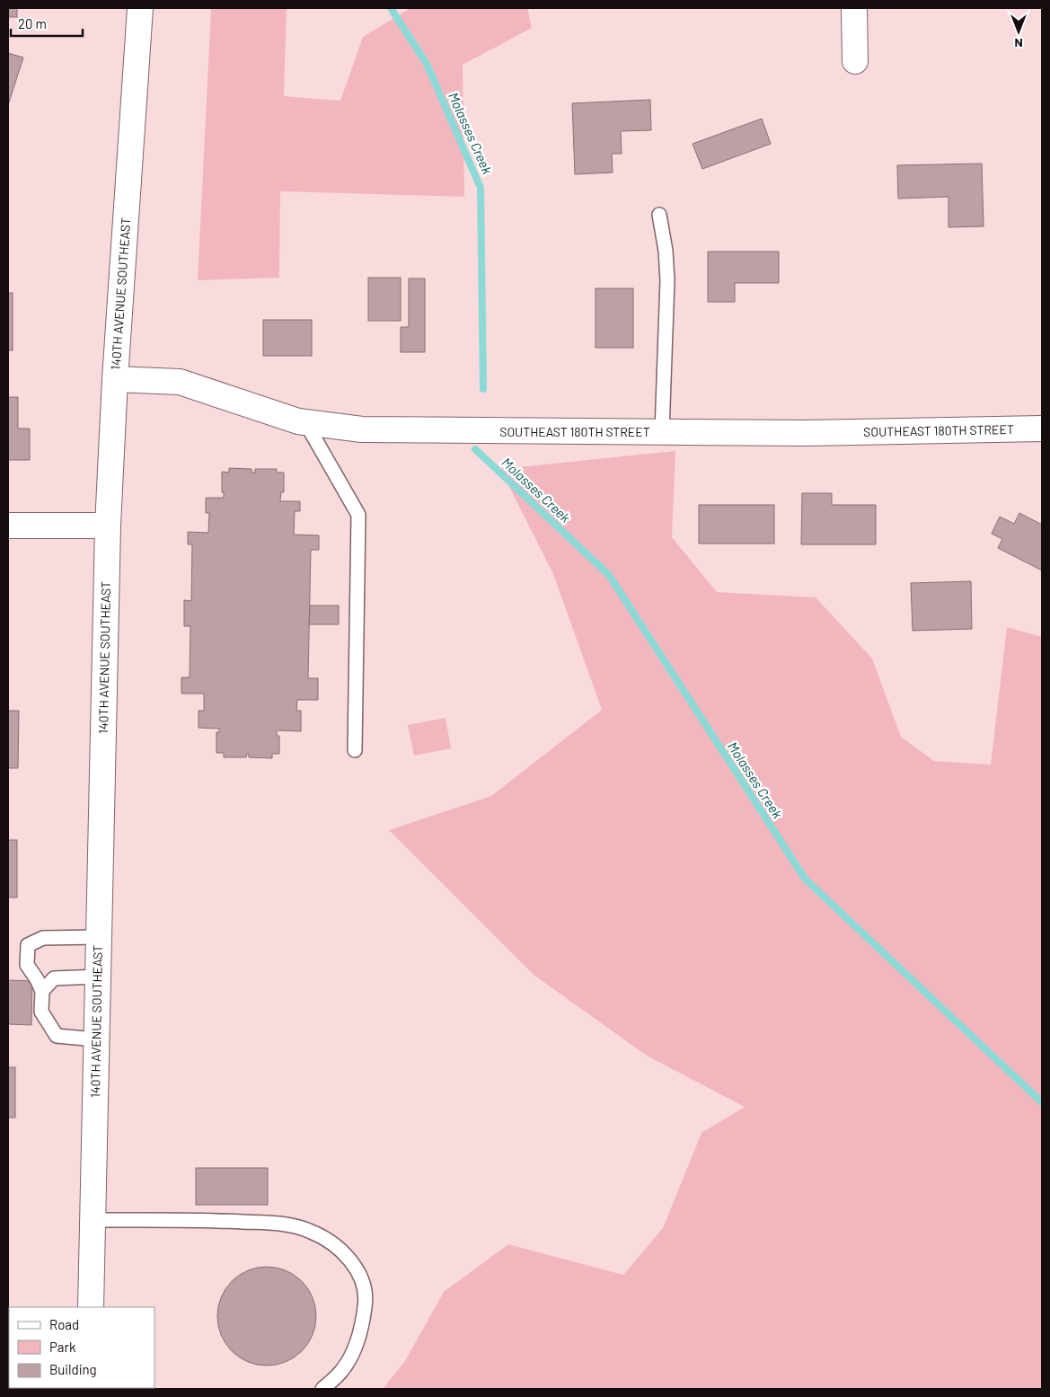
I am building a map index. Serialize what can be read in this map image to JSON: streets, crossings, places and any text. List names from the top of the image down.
{
  "streets": {
    "main road": ["140TH AVENUE SOUTHEAST", "SOUTHEAST 180TH STREET"]
  },
  "crossings": [
    ["140TH AVENUE SOUTHEAST", "SOUTHEAST 180TH STREET"]
  ],
  "water": ["Molasses Creek"],
  "legend": ["Road", "Park", "Building"],
  "scale_bar": "20 m",
  "north": "bottom"
}
